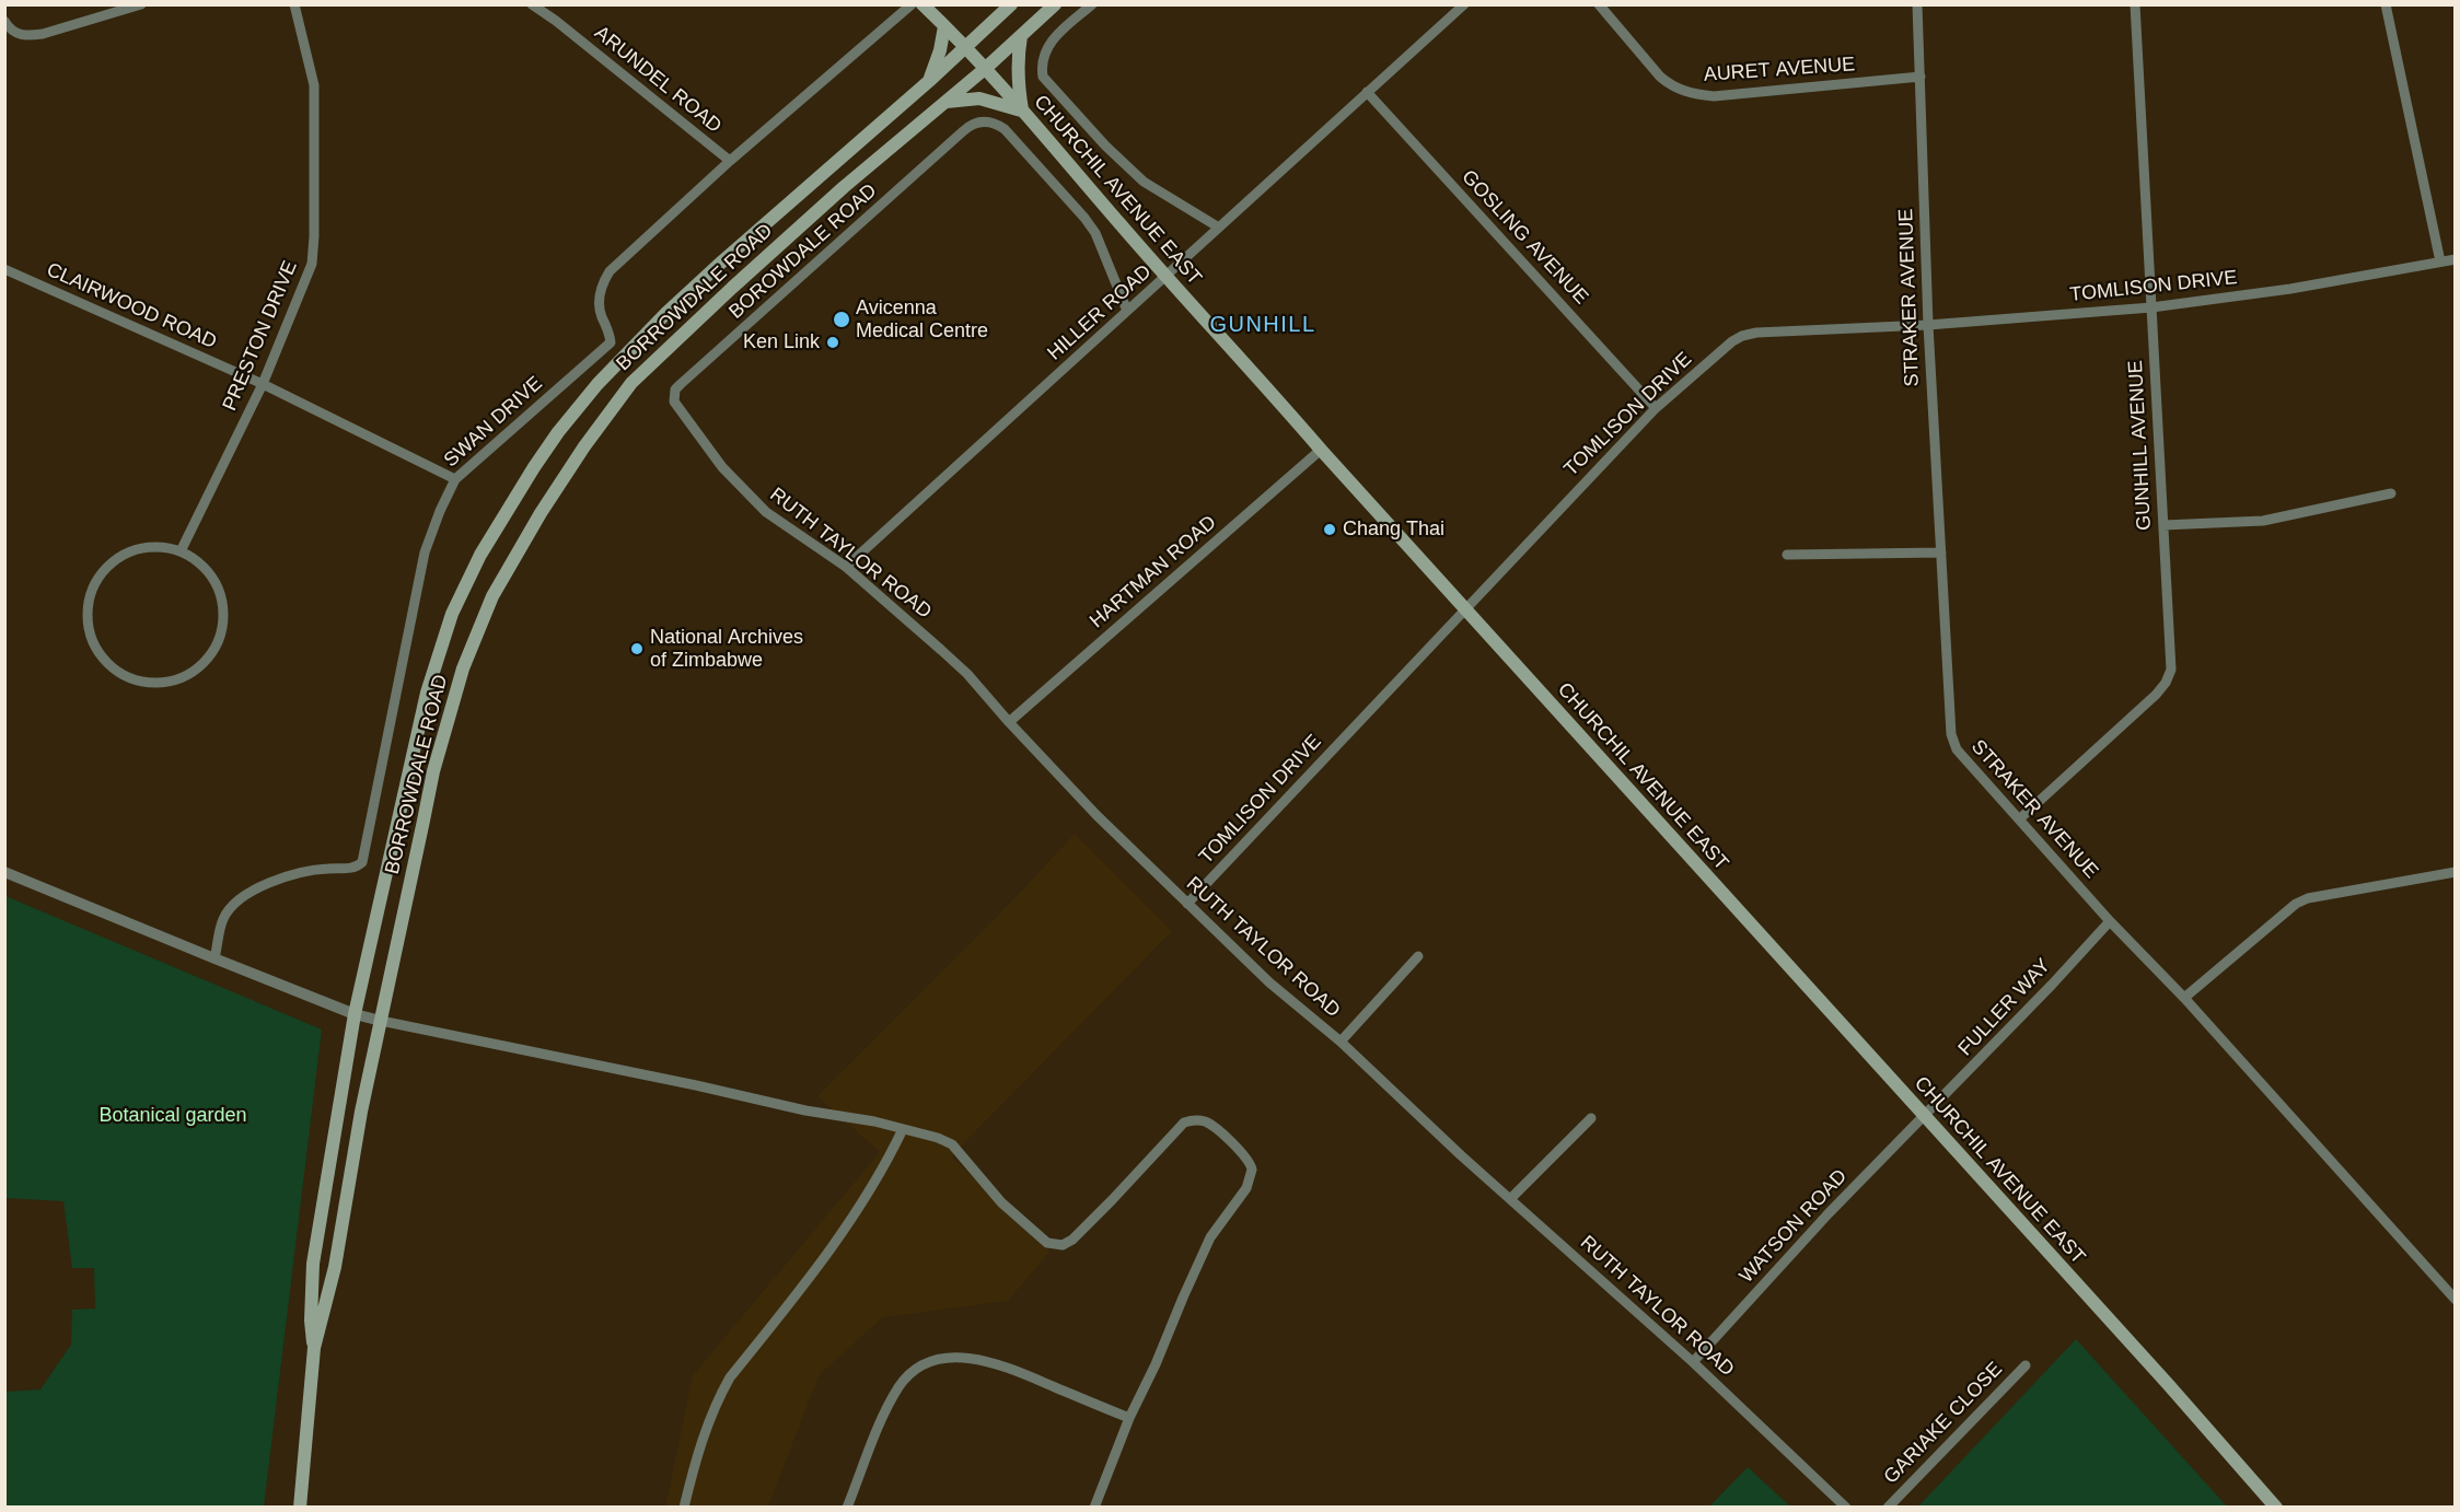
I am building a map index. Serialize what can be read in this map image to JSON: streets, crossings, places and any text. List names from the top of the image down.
{
  "streets": {
    "main road": ["CHURCHIL AVENUE EAST", "BORROWDALE ROAD"],
    "street": [
      "AURET AVENUE",
      "ARUNDEL ROAD",
      "GOSLING AVENUE",
      "BOROWDALE ROAD",
      "TOMLISON DRIVE",
      "STRAKER AVENUE",
      "CLAIRWOOD ROAD",
      "HILLER ROAD",
      "PRESTON DRIVE",
      "SWAN DRIVE",
      "GUNHILL AVENUE",
      "RUTH TAYLOR ROAD",
      "HARTMAN ROAD",
      "FULLER WAY",
      "WATSON ROAD",
      "GARIAKE CLOSE"
    ]
  },
  "crossings": [
    ["AURET AVENUE", "STRAKER AVENUE"],
    ["ARUNDEL ROAD", "SWAN DRIVE"],
    ["CHURCHIL AVENUE EAST", "TOMLISON DRIVE"],
    ["CHURCHIL AVENUE EAST", "BORROWDALE ROAD"],
    ["CHURCHIL AVENUE EAST", "HILLER ROAD"],
    ["CHURCHIL AVENUE EAST", "HARTMAN ROAD"],
    ["CHURCHIL AVENUE EAST", "FULLER WAY"],
    ["CHURCHIL AVENUE EAST", "WATSON ROAD"],
    ["GOSLING AVENUE", "TOMLISON DRIVE"],
    ["GOSLING AVENUE", "HILLER ROAD"],
    ["BOROWDALE ROAD", "HILLER ROAD"],
    ["BOROWDALE ROAD", "RUTH TAYLOR ROAD"],
    ["TOMLISON DRIVE", "STRAKER AVENUE"],
    ["TOMLISON DRIVE", "GUNHILL AVENUE"],
    ["TOMLISON DRIVE", "RUTH TAYLOR ROAD"],
    ["STRAKER AVENUE", "GUNHILL AVENUE"],
    ["STRAKER AVENUE", "FULLER WAY"],
    ["CLAIRWOOD ROAD", "PRESTON DRIVE"],
    ["CLAIRWOOD ROAD", "SWAN DRIVE"],
    ["HILLER ROAD", "RUTH TAYLOR ROAD"],
    ["RUTH TAYLOR ROAD", "HARTMAN ROAD"],
    ["RUTH TAYLOR ROAD", "WATSON ROAD"],
    ["FULLER WAY", "WATSON ROAD"]
  ],
  "districts": ["GUNHILL"],
  "parks": ["Botanical garden"],
  "places": [
    "Avicenna Medical Centre",
    "Ken Link",
    "Chang Thai",
    "National Archives of Zimbabwe"
  ]
}
